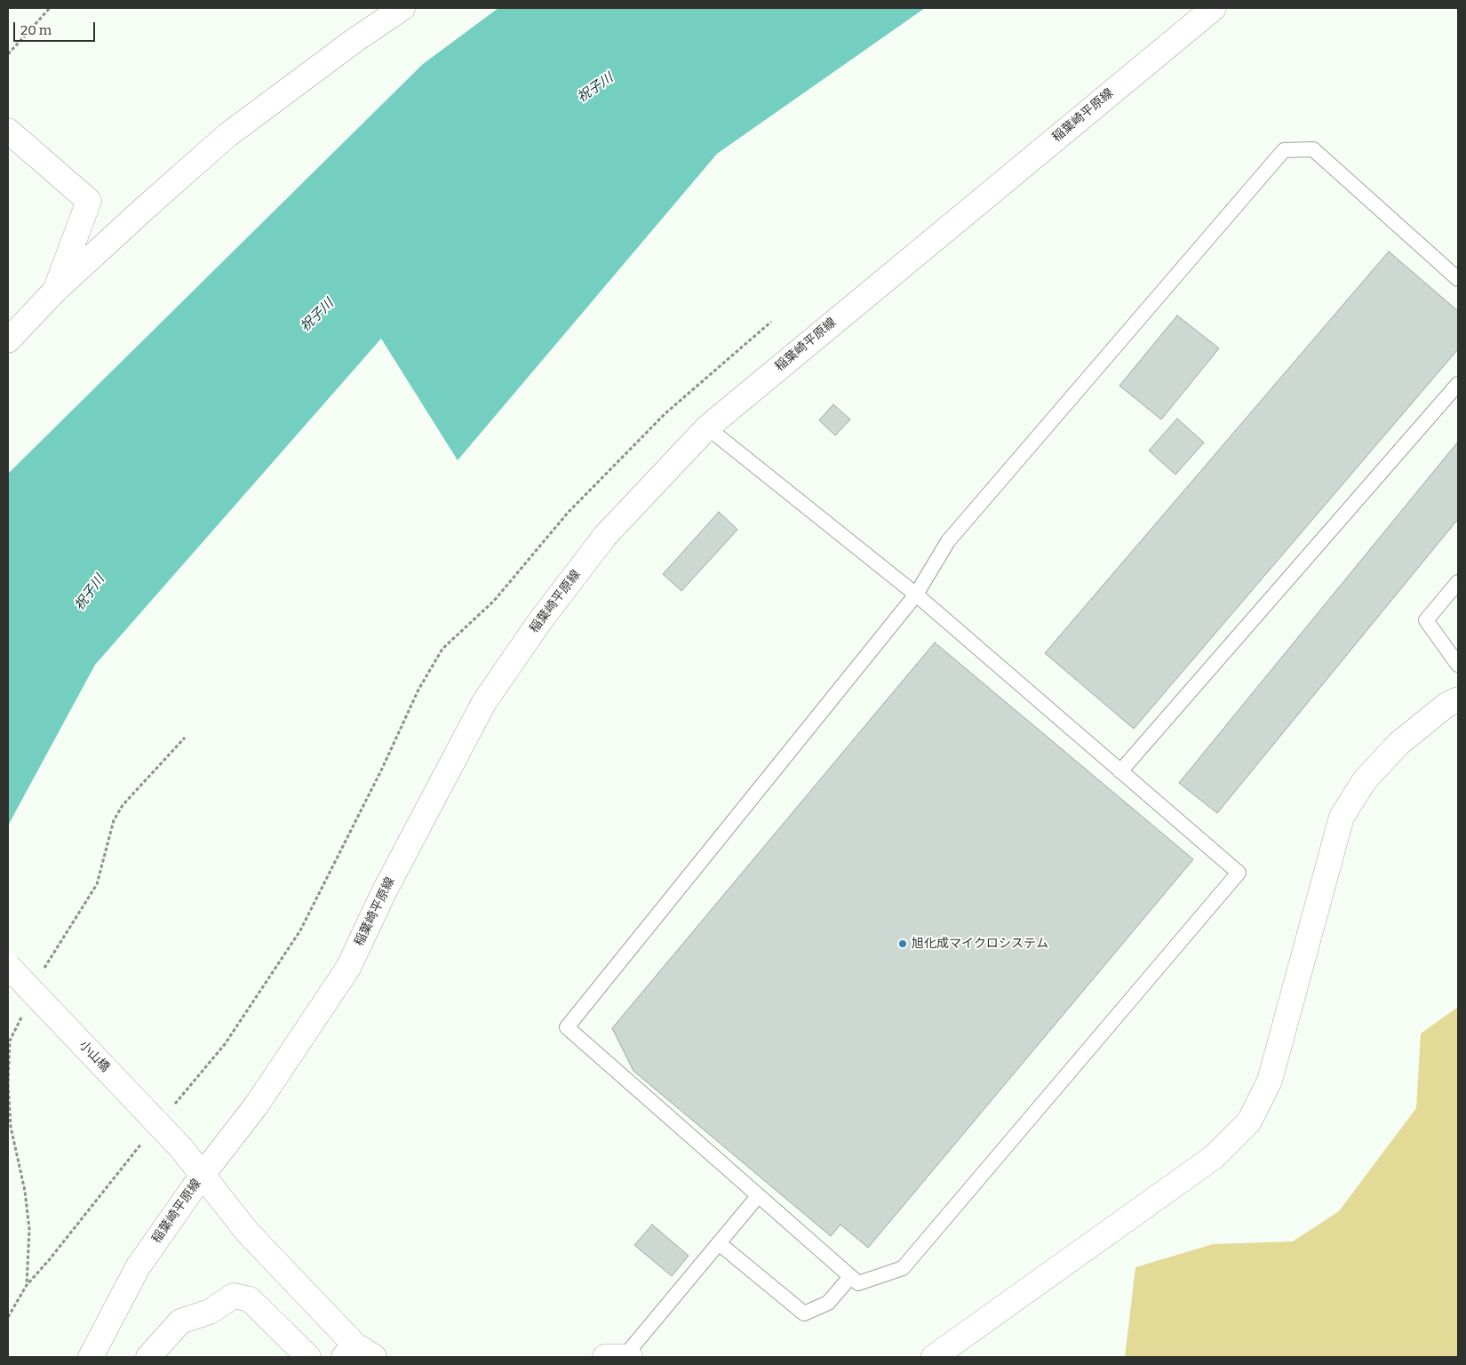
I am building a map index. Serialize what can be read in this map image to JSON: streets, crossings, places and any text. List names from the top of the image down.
{
  "streets": {
    "street": ["稲葉崎平原線", "小山橋"]
  },
  "crossings": [
    ["稲葉崎平原線", "小山橋"]
  ],
  "water": ["祝子川"],
  "places": ["旭化成マイクロシステム"],
  "scale_bar": "20 m"
}
